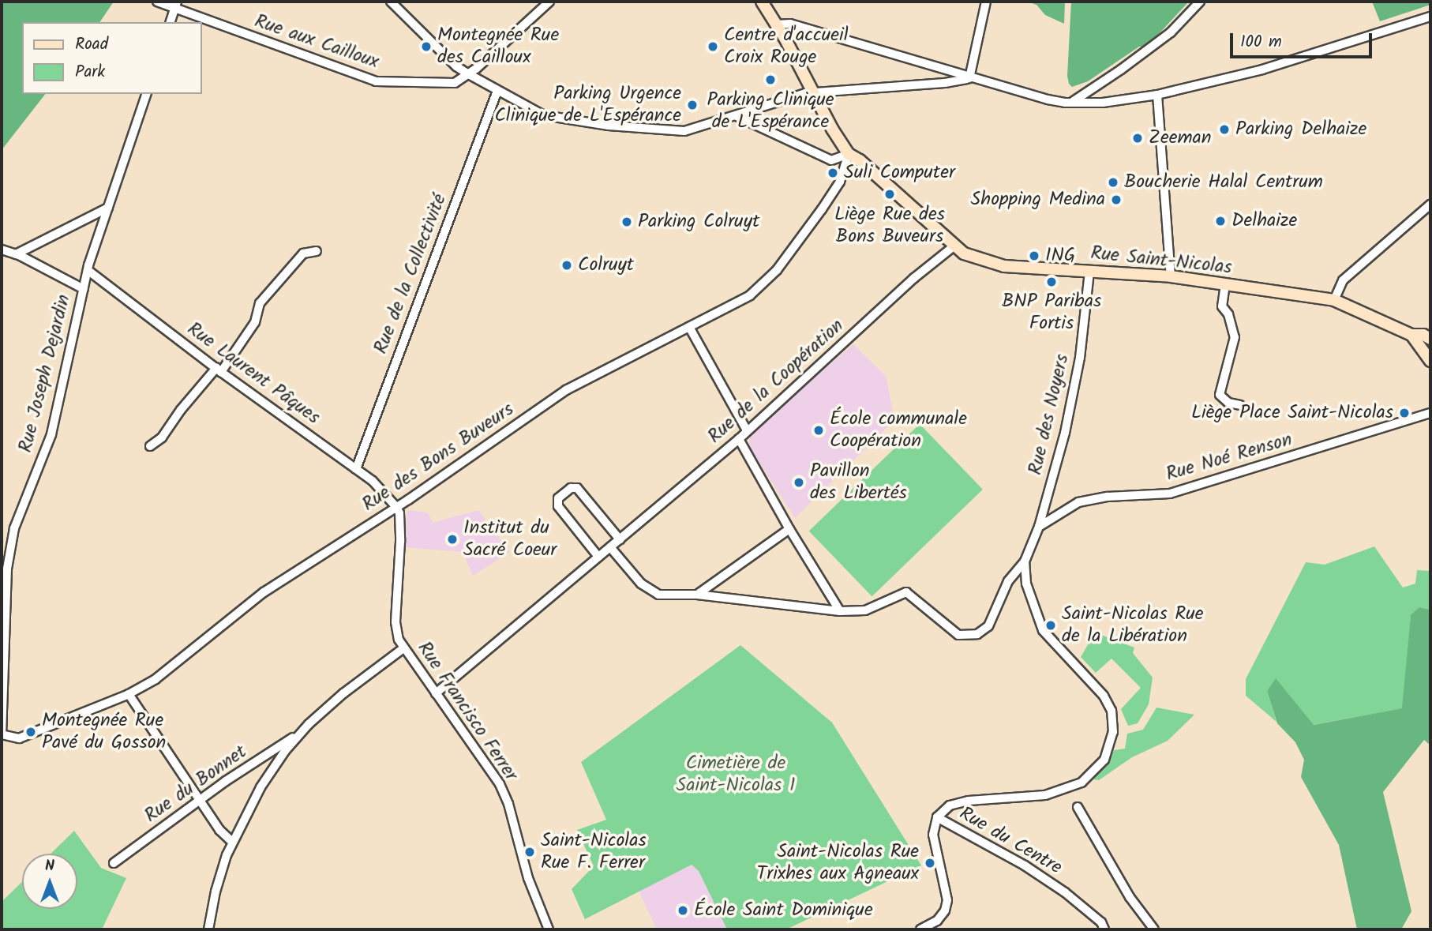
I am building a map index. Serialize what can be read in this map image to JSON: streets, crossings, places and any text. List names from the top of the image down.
{
  "streets": {
    "street": [
      "Rue aux Cailloux",
      "Rue Saint-Nicolas",
      "Rue de la Collectivité",
      "Rue Joseph Dejardin",
      "Rue Laurent Pâques",
      "Rue de la Coopération",
      "Rue des Noyers",
      "Rue des Bons Buveurs",
      "Rue Noé Renson",
      "Rue Francisco Ferrer",
      "Rue du Bonnet",
      "Rue du Centre"
    ]
  },
  "crossings": [
    ["Rue Saint-Nicolas", "Rue de la Coopération"],
    ["Rue Saint-Nicolas", "Rue des Noyers"],
    ["Rue Saint-Nicolas", "Rue des Bons Buveurs"],
    ["Rue de la Collectivité", "Rue Laurent Pâques"],
    ["Rue Joseph Dejardin", "Rue Laurent Pâques"],
    ["Rue Joseph Dejardin", "Rue des Bons Buveurs"],
    ["Rue Laurent Pâques", "Rue des Bons Buveurs"],
    ["Rue Laurent Pâques", "Rue Francisco Ferrer"],
    ["Rue de la Coopération", "Rue Francisco Ferrer"],
    ["Rue des Noyers", "Rue Noé Renson"],
    ["Rue des Noyers", "Rue du Centre"],
    ["Rue des Bons Buveurs", "Rue Francisco Ferrer"],
    ["Rue Francisco Ferrer", "Rue du Bonnet"]
  ],
  "parks": ["Cimetière de Saint-Nicolas 1"],
  "places": [
    "Montegnée Rue des Cailloux",
    "Centre d'accueil Croix Rouge",
    "Parking Clinique de L'Espérance",
    "Parking Urgence Clinique de L'Espérance",
    "Parking Delhaize",
    "Zeeman",
    "Suli Computer",
    "Boucherie Halal Centrum",
    "Liège Rue des Bons Buveurs",
    "Shopping Medina",
    "Delhaize",
    "Parking Colruyt",
    "ING",
    "Colruyt",
    "BNP Paribas Fortis",
    "Liège Place Saint-Nicolas",
    "École communale Coopération",
    "Pavillon des Libertés",
    "Institut du Sacré Coeur",
    "Saint-Nicolas Rue de la Libération",
    "Montegnée Rue Pavé du Gosson",
    "Saint-Nicolas Rue F. Ferrer",
    "Saint-Nicolas Rue Trixhes aux Agneaux",
    "École Saint Dominique"
  ],
  "legend": ["Road", "Park"],
  "scale_bar": "100 m",
  "north": "top"
}
